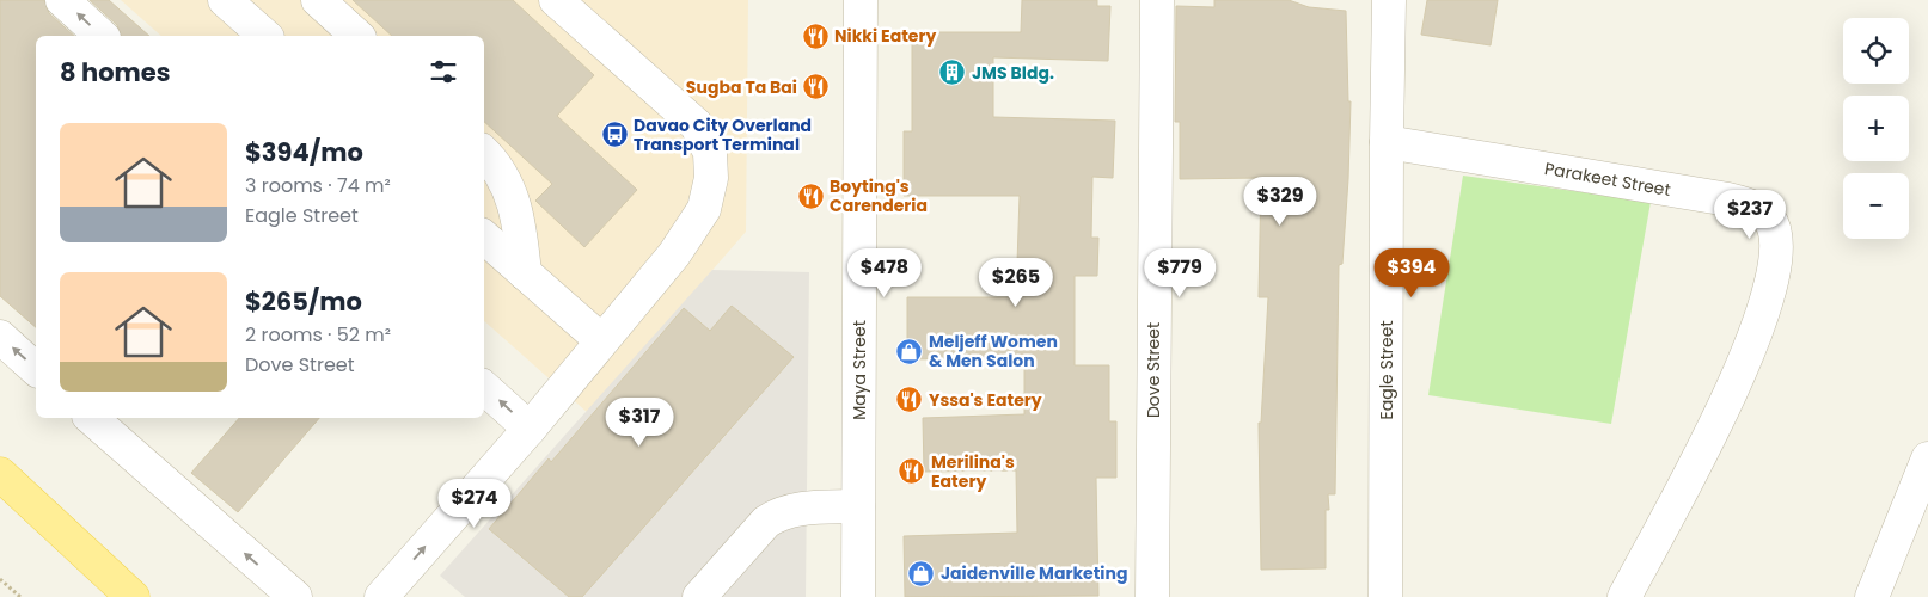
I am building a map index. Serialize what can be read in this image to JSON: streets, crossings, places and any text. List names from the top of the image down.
{
  "streets": {
    "street": [
      "Parakeet Street",
      "Maya Street",
      "Dove Street",
      "Eagle Street"
    ]
  },
  "crossings": [
    ["Parakeet Street", "Eagle Street"]
  ],
  "places": {
    "restaurant": [
      "Nikki Eatery",
      "Sugba Ta Bai",
      "Boyting's Carenderia",
      "Yssa's Eatery",
      "Merilina's Eatery"
    ],
    "building": ["JMS Bldg."],
    "bus stop": ["Davao City Overland Transport Terminal"],
    "shop": ["Meljeff Women & Men Salon", "Jaidenville Marketing"]
  },
  "page": {
    "map_buttons": ["+", "−"],
    "heading": "8 homes",
    "list": [
      {
        "name": "$394/mo",
        "note": "3 rooms · 74 m² · Eagle Street"
      },
      {
        "name": "$265/mo",
        "note": "2 rooms · 52 m² · Dove Street"
      }
    ],
    "price": [
      "$329",
      "$237",
      "$478",
      "$779",
      "$394",
      "$265",
      "$317",
      "$274"
    ]
  }
}
